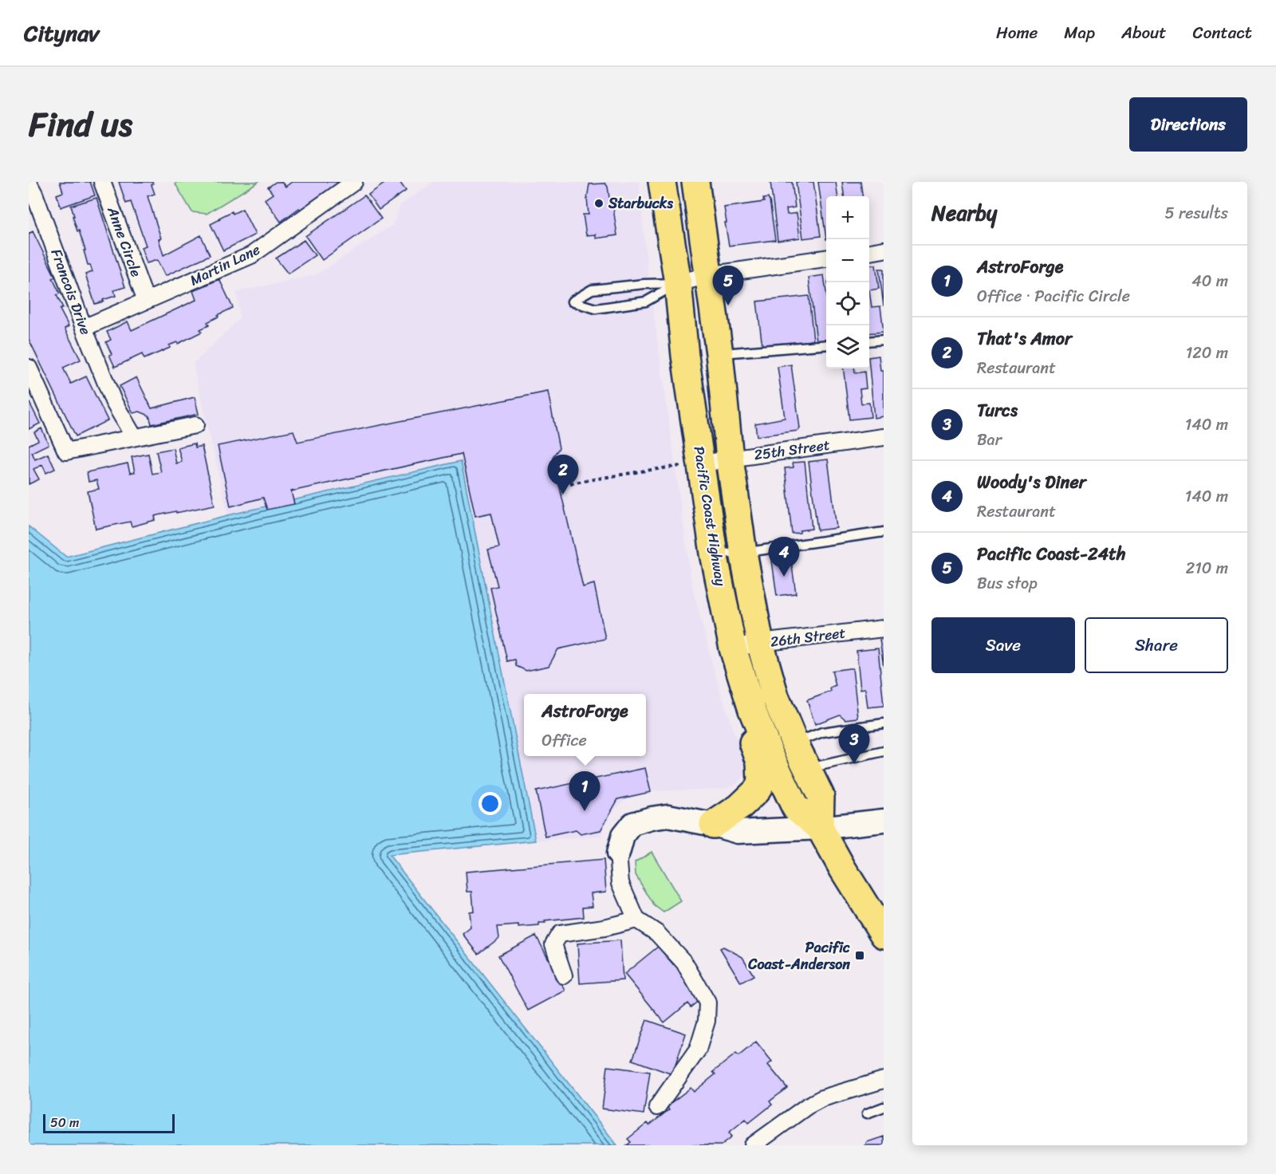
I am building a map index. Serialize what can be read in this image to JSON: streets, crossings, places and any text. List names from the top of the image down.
{
  "streets": {
    "highway": ["Pacific Coast Highway"],
    "street": [
      "Anne Circle",
      "Martin Lane",
      "Francois Drive",
      "25th Street",
      "26th Street"
    ]
  },
  "crossings": [
    ["Anne Circle", "Martin Lane"],
    ["Martin Lane", "Francois Drive"],
    ["25th Street", "Pacific Coast Highway"],
    ["Pacific Coast Highway", "26th Street"]
  ],
  "places": {
    "other": ["Starbucks"],
    "transit": ["Pacific Coast-Anderson"]
  },
  "scale_bar": "50 m",
  "page": {
    "header": "Citynav",
    "nav": [
      "Home",
      "Map",
      "About",
      "Contact"
    ],
    "title": "Find us",
    "buttons": [
      "Directions",
      ["Save", "Share"]
    ],
    "heading": ["Nearby", "5 results"],
    "map_buttons": ["+", "−"],
    "list": [
      {
        "mark": "1",
        "name": "AstroForge",
        "note": "Office · Pacific Circle",
        "value": "40 m"
      },
      {
        "mark": "2",
        "name": "That's Amor",
        "note": "Restaurant",
        "value": "120 m"
      },
      {
        "mark": "3",
        "name": "Turcs",
        "note": "Bar",
        "value": "140 m"
      },
      {
        "mark": "4",
        "name": "Woody's Diner",
        "note": "Restaurant",
        "value": "140 m"
      },
      {
        "mark": "5",
        "name": "Pacific Coast-24th",
        "note": "Bus stop",
        "value": "210 m"
      }
    ],
    "pins": [
      "5",
      "2",
      "4",
      "3",
      "1"
    ],
    "popup": ["AstroForge", "Office"],
    "scale": "50 m"
  }
}
